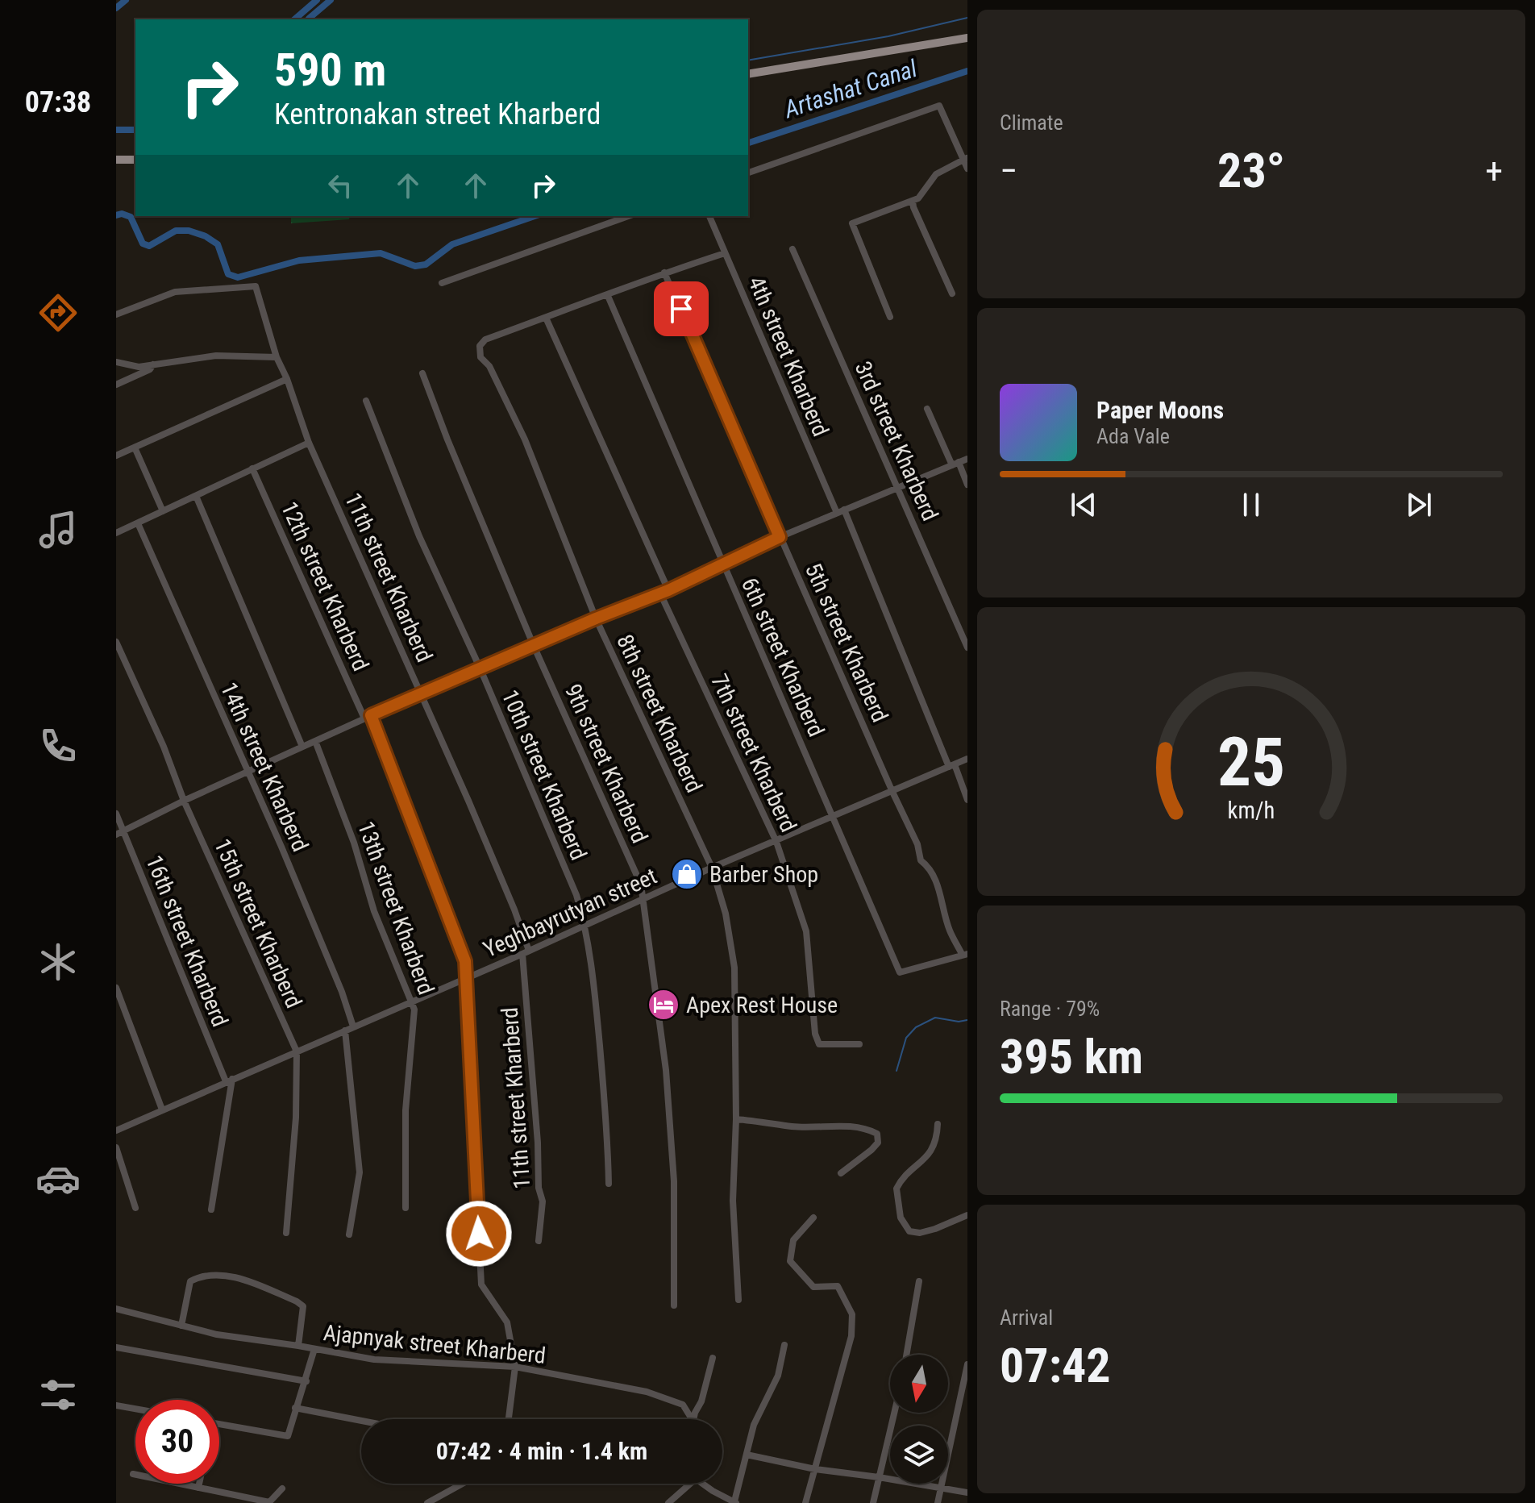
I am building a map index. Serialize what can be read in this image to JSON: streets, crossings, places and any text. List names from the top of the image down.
{
  "streets": {
    "street": [
      "4th street Kharberd",
      "3rd street Kharberd",
      "11th street Kharberd",
      "12th street Kharberd",
      "5th street Kharberd",
      "6th street Kharberd",
      "8th street Kharberd",
      "7th street Kharberd",
      "9th street Kharberd",
      "14th street Kharberd",
      "10th street Kharberd",
      "13th street Kharberd",
      "Yeghbayrutyan street",
      "15th street Kharberd",
      "16th street Kharberd",
      "Ajapnyak street Kharberd"
    ]
  },
  "crossings": [
    ["4th street Kharberd", "8th street Kharberd"],
    ["4th street Kharberd", "Yeghbayrutyan street"],
    ["11th street Kharberd", "Yeghbayrutyan street"],
    ["12th street Kharberd", "Yeghbayrutyan street"],
    ["12th street Kharberd", "Ajapnyak street Kharberd"],
    ["5th street Kharberd", "6th street Kharberd"],
    ["5th street Kharberd", "8th street Kharberd"],
    ["5th street Kharberd", "Yeghbayrutyan street"],
    ["6th street Kharberd", "8th street Kharberd"],
    ["6th street Kharberd", "Yeghbayrutyan street"],
    ["8th street Kharberd", "Yeghbayrutyan street"],
    ["7th street Kharberd", "Yeghbayrutyan street"],
    ["9th street Kharberd", "Yeghbayrutyan street"],
    ["14th street Kharberd", "Yeghbayrutyan street"],
    ["10th street Kharberd", "Yeghbayrutyan street"],
    ["13th street Kharberd", "Yeghbayrutyan street"],
    ["Yeghbayrutyan street", "15th street Kharberd"],
    ["Yeghbayrutyan street", "16th street Kharberd"]
  ],
  "water": ["Artashat Canal"],
  "places": {
    "shop": ["Barber Shop"],
    "hotel": ["Apex Rest House"]
  },
  "north": "bottom",
  "page": {
    "tabs": "07:38",
    "tile": [
      "Climate",
      ["Range · 79%", "395 km"],
      ["Arrival", "07:42"]
    ],
    "turn": ["590 m", "Kentronakan street Kharberd"],
    "heat": ["−", "23°", "+"],
    "song": ["Paper Moons", "Ada Vale"],
    "limit": "30",
    "trip": "07:42 · 4 min · 1.4 km",
    "gauge": ["25", "km/h"]
  }
}
